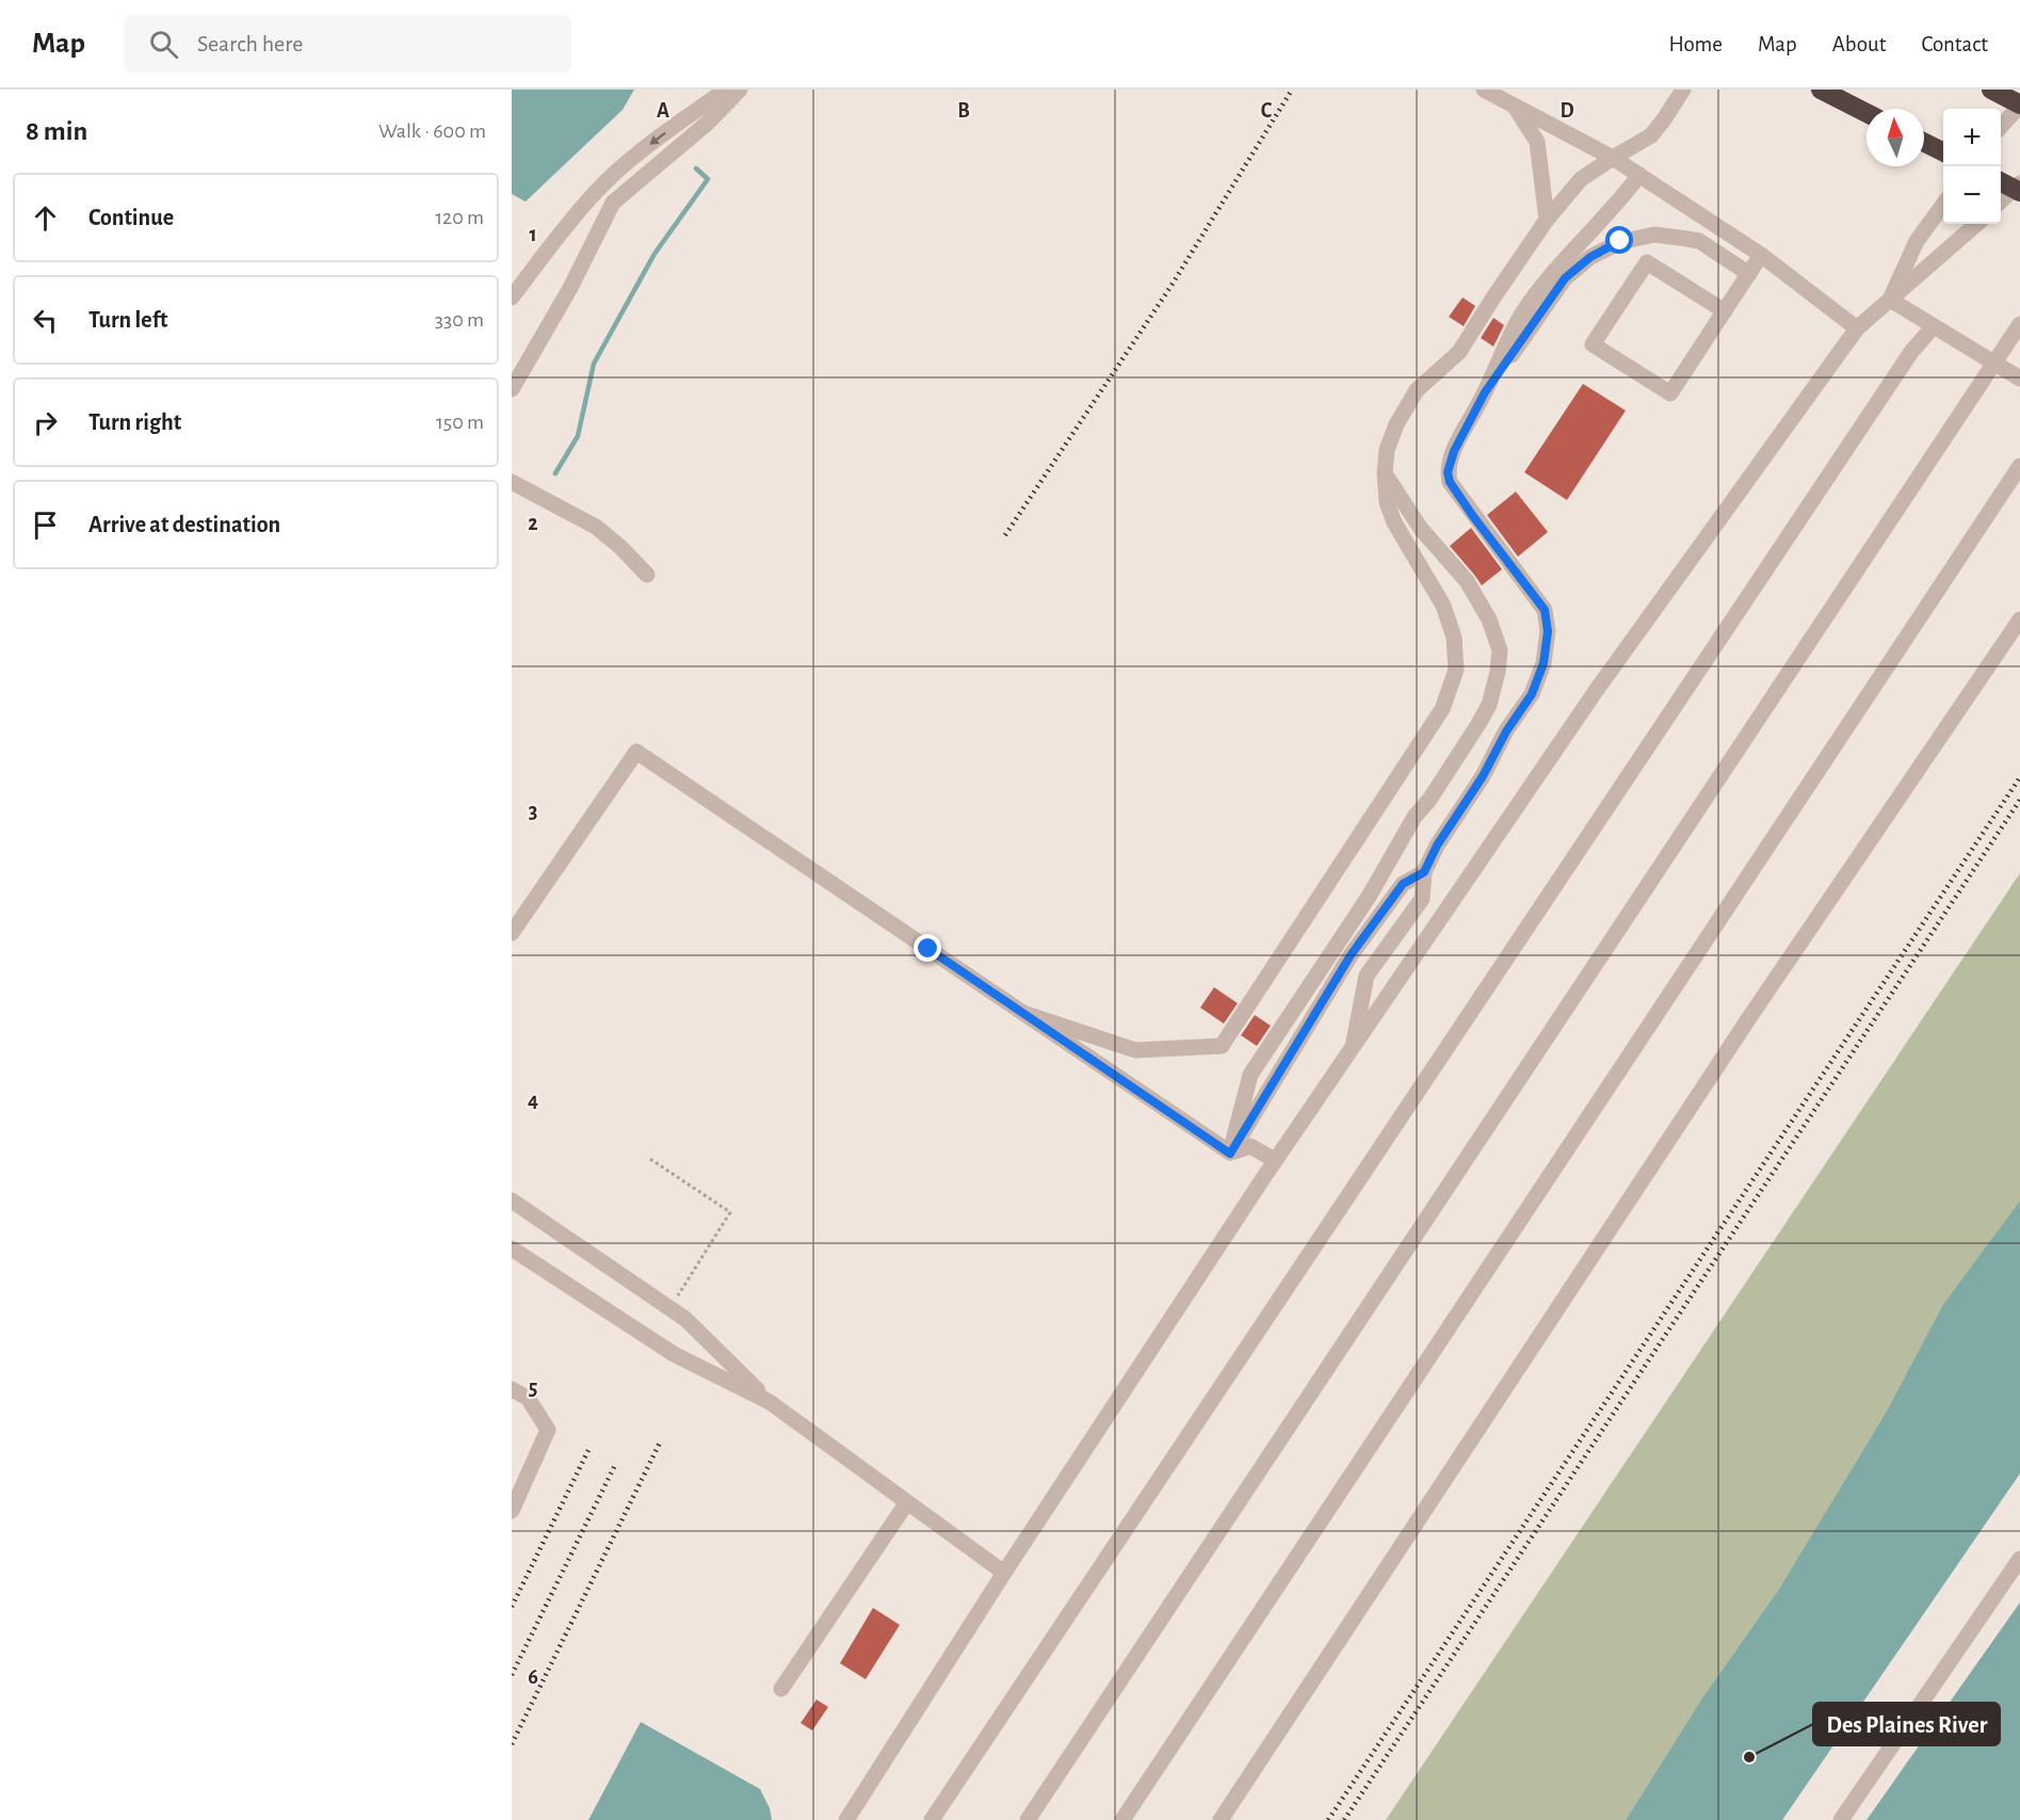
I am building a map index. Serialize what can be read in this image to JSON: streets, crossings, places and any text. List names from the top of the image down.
{
  "places": ["Des Plaines River"],
  "north": "top",
  "page": {
    "header": "Map",
    "search": "Search here",
    "nav": [
      "Home",
      "Map",
      "About",
      "Contact"
    ],
    "heading": ["8 min", "Walk · 600 m"],
    "map_buttons": ["+", "−"],
    "list": [
      ["Continue", "120 m"],
      ["Turn left", "330 m"],
      ["Turn right", "150 m"],
      "Arrive at destination"
    ]
  },
  "grid": {
    "columns": [
      "A",
      "B",
      "C",
      "D"
    ],
    "rows": [
      "1",
      "2",
      "3",
      "4",
      "5",
      "6"
    ]
  }
}
